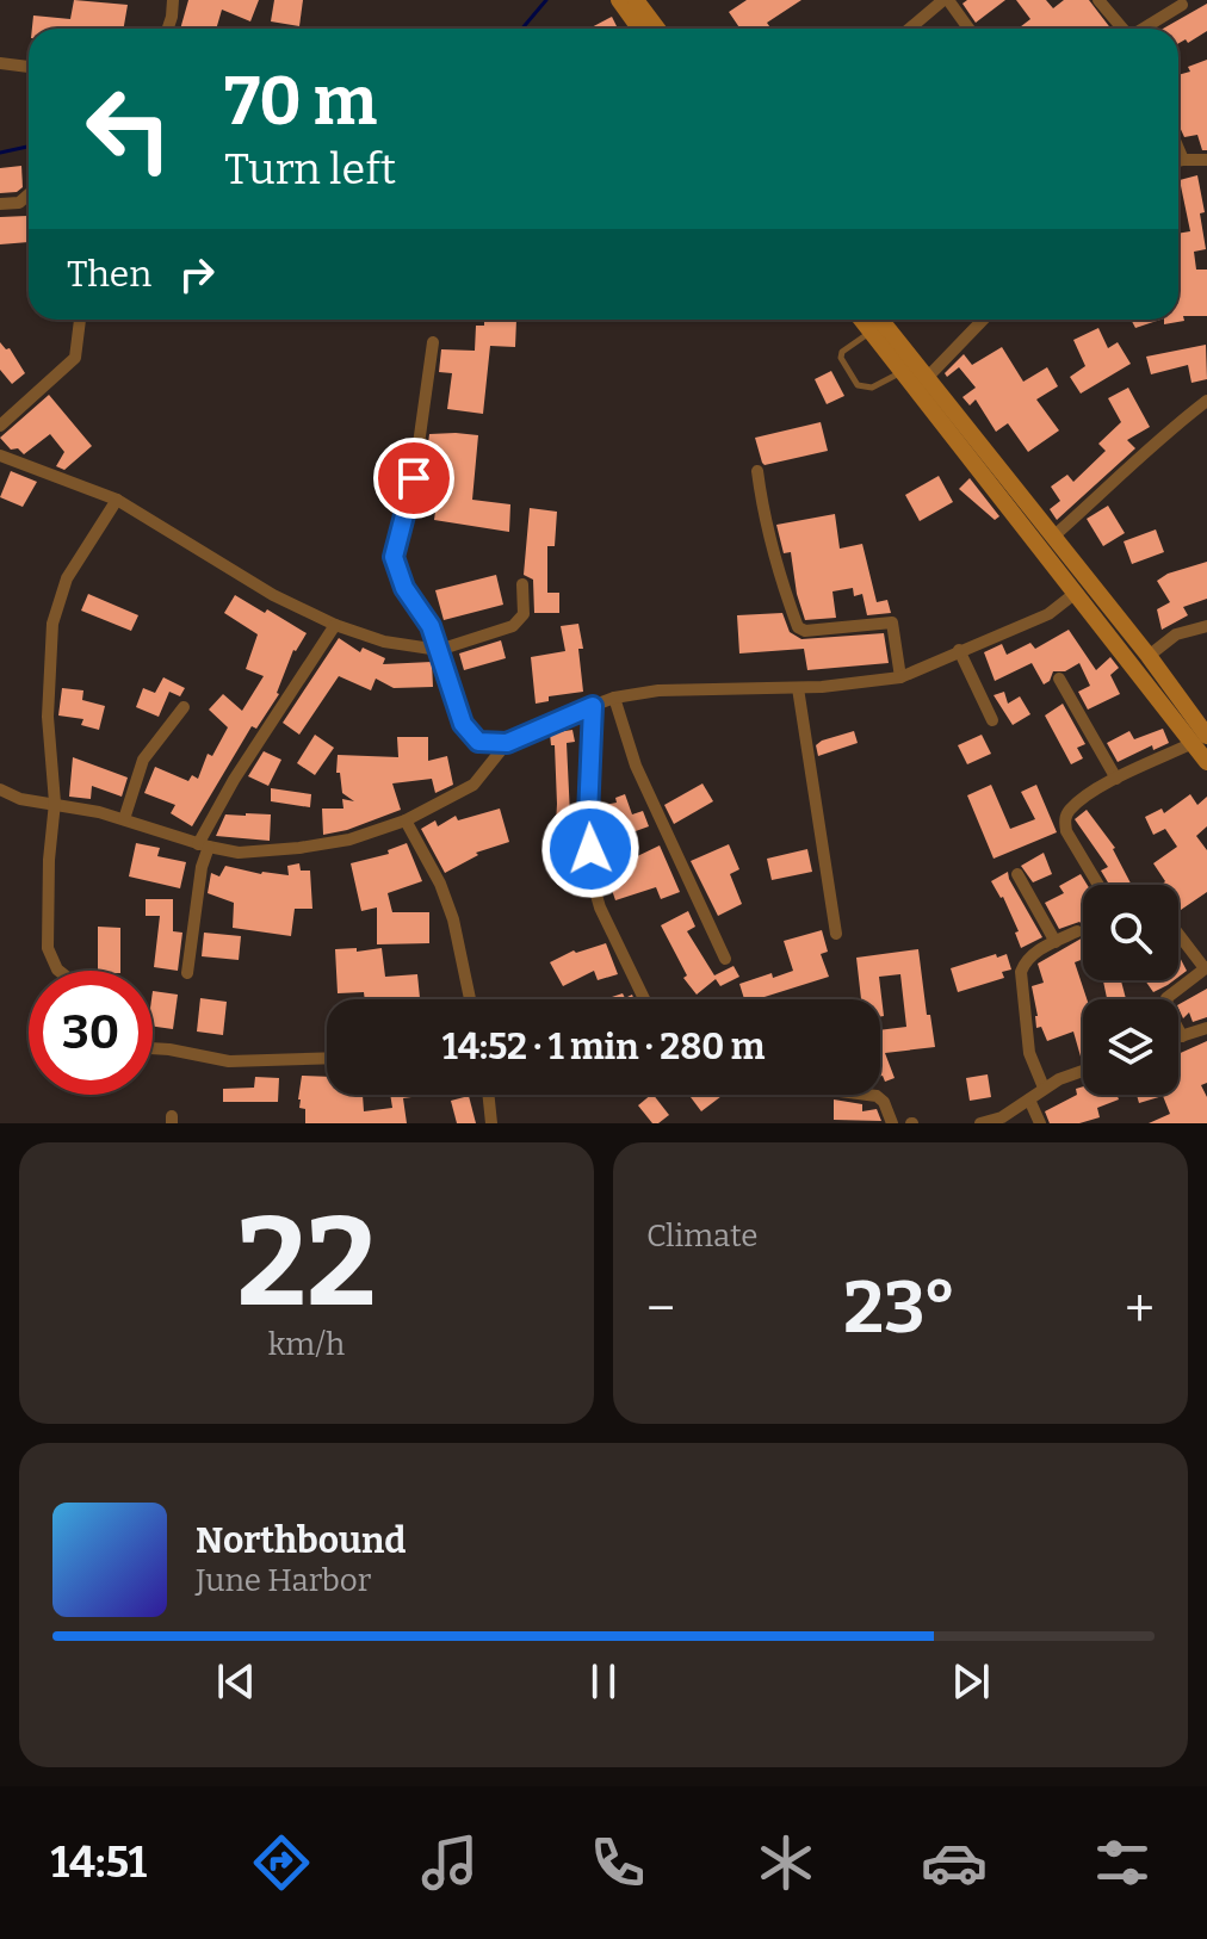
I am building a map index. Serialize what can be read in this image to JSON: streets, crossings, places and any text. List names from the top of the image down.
{
  "page": {
    "turn": ["70 m", "Turn left"],
    "then": "Then",
    "limit": "30",
    "trip": "14:52 · 1 min · 280 m",
    "tile": [
      ["22", "km/h"],
      "Climate"
    ],
    "heat": ["−", "23°", "+"],
    "song": ["Northbound", "June Harbor"],
    "tabs": "14:51"
  }
}
